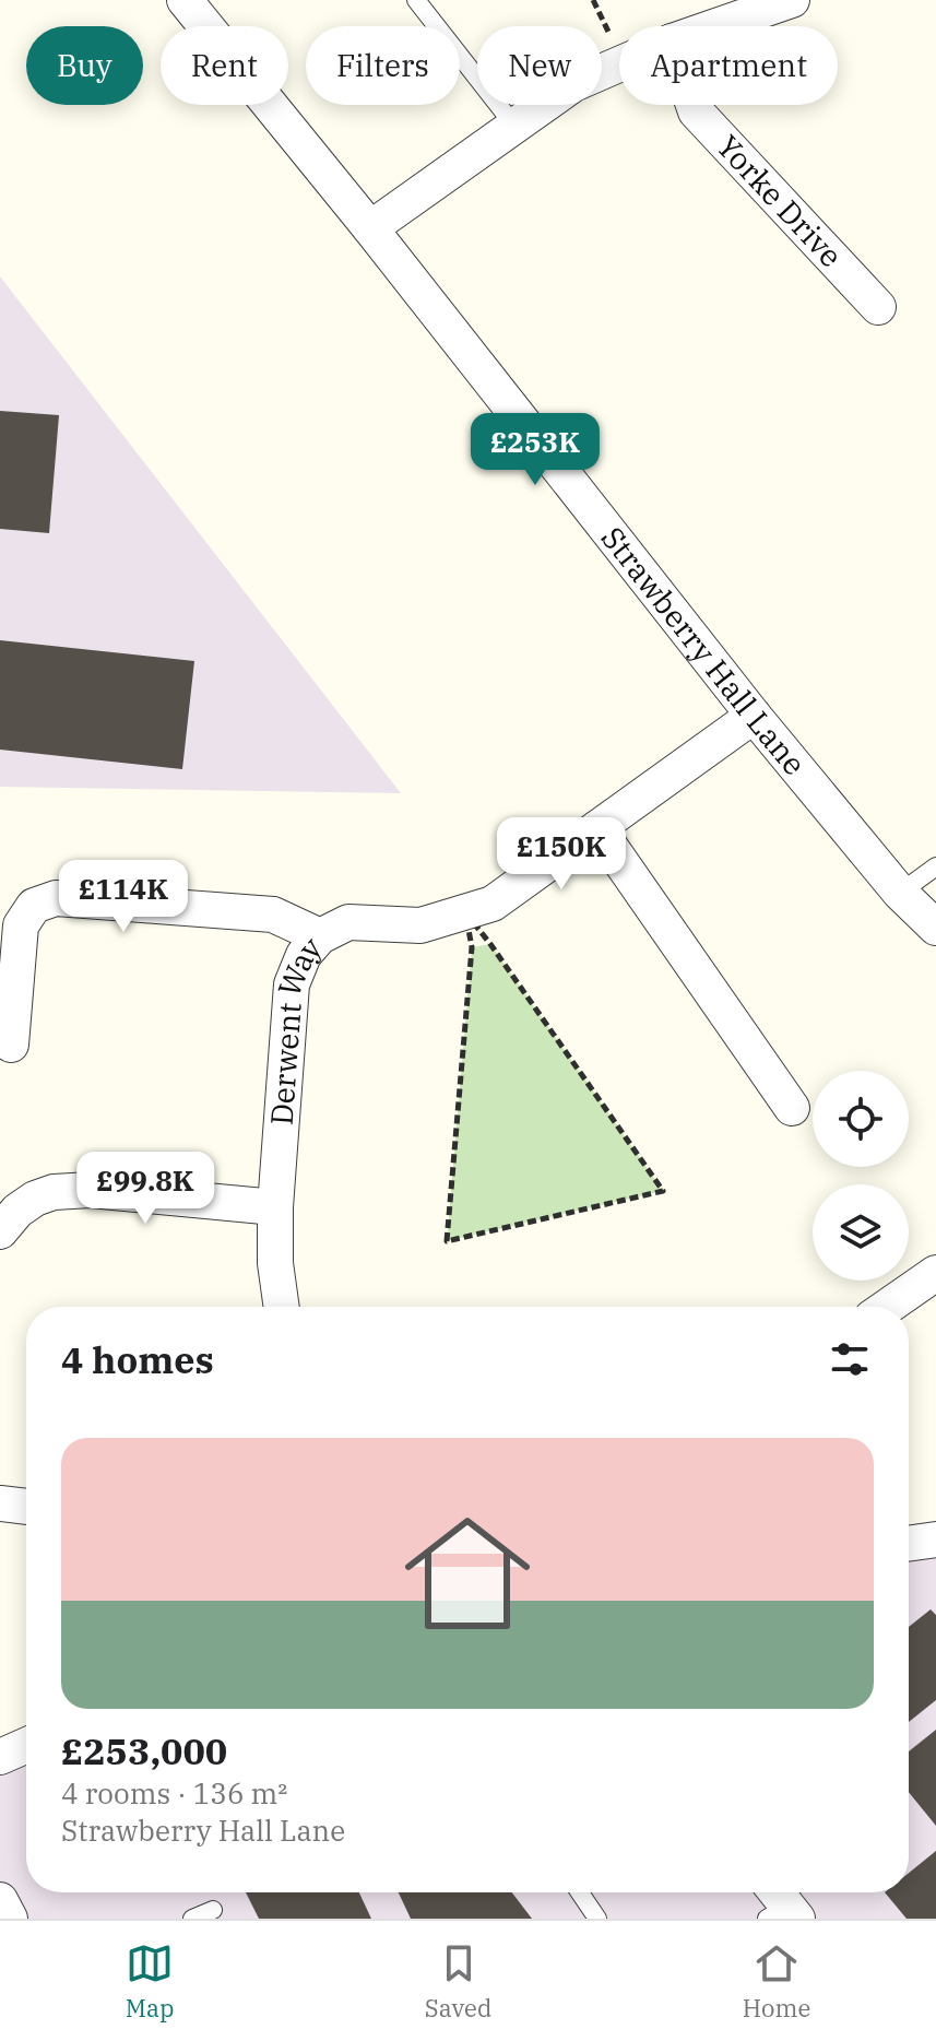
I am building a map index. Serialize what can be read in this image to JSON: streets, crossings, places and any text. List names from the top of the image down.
{
  "streets": {
    "street": ["Yorke Drive", "Strawberry Hall Lane", "Derwent Way"]
  },
  "crossings": [
    ["Strawberry Hall Lane", "Derwent Way"]
  ],
  "page": {
    "chip": [
      "Buy",
      "Rent",
      "Filters",
      "New",
      "Apartment"
    ],
    "price": [
      "£253K",
      "£150K",
      "£114K",
      "£99.8K"
    ],
    "heading": "4 homes",
    "list": [
      {
        "name": "£253,000",
        "note": "4 rooms · 136 m² · Strawberry Hall Lane"
      }
    ],
    "tabs": ["Map", "Saved", "Home"]
  }
}
